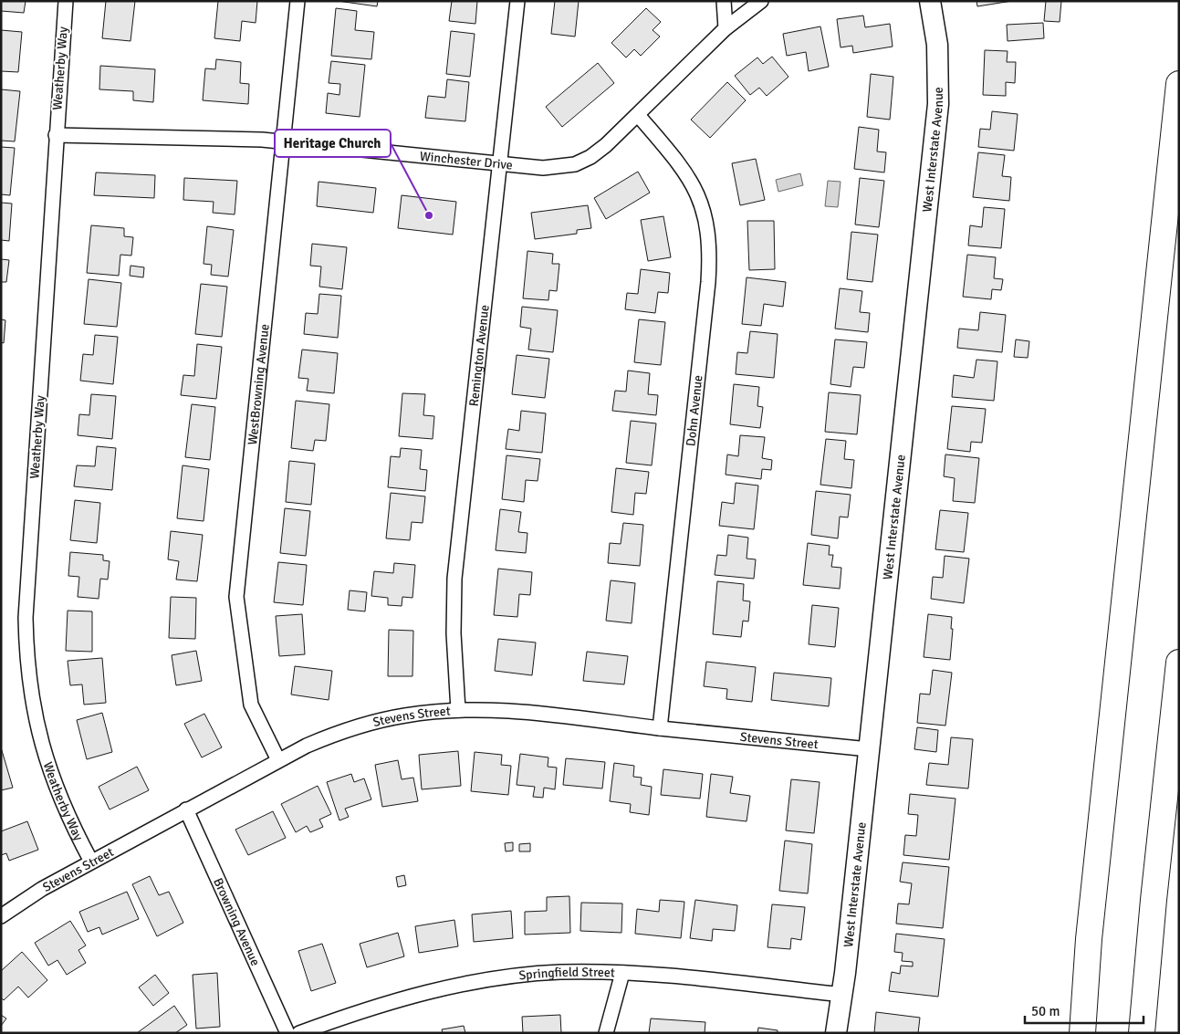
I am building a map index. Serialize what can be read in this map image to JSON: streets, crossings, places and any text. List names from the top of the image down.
{
  "streets": {
    "street": [
      "Weatherby Way",
      "West Interstate Avenue",
      "Winchester Drive",
      "Remington Avenue",
      "WestBrowning Avenue",
      "Dohn Avenue",
      "Stevens Street",
      "Browning Avenue",
      "Springfield Street"
    ]
  },
  "crossings": [
    ["Weatherby Way", "Winchester Drive"],
    ["Weatherby Way", "Stevens Street"],
    ["West Interstate Avenue", "Stevens Street"],
    ["West Interstate Avenue", "Springfield Street"],
    ["Winchester Drive", "Remington Avenue"],
    ["Winchester Drive", "WestBrowning Avenue"],
    ["Winchester Drive", "Dohn Avenue"],
    ["Remington Avenue", "Stevens Street"],
    ["WestBrowning Avenue", "Stevens Street"],
    ["Dohn Avenue", "Stevens Street"],
    ["Stevens Street", "Browning Avenue"]
  ],
  "places": ["Heritage Church"],
  "scale_bar": "50 m"
}
